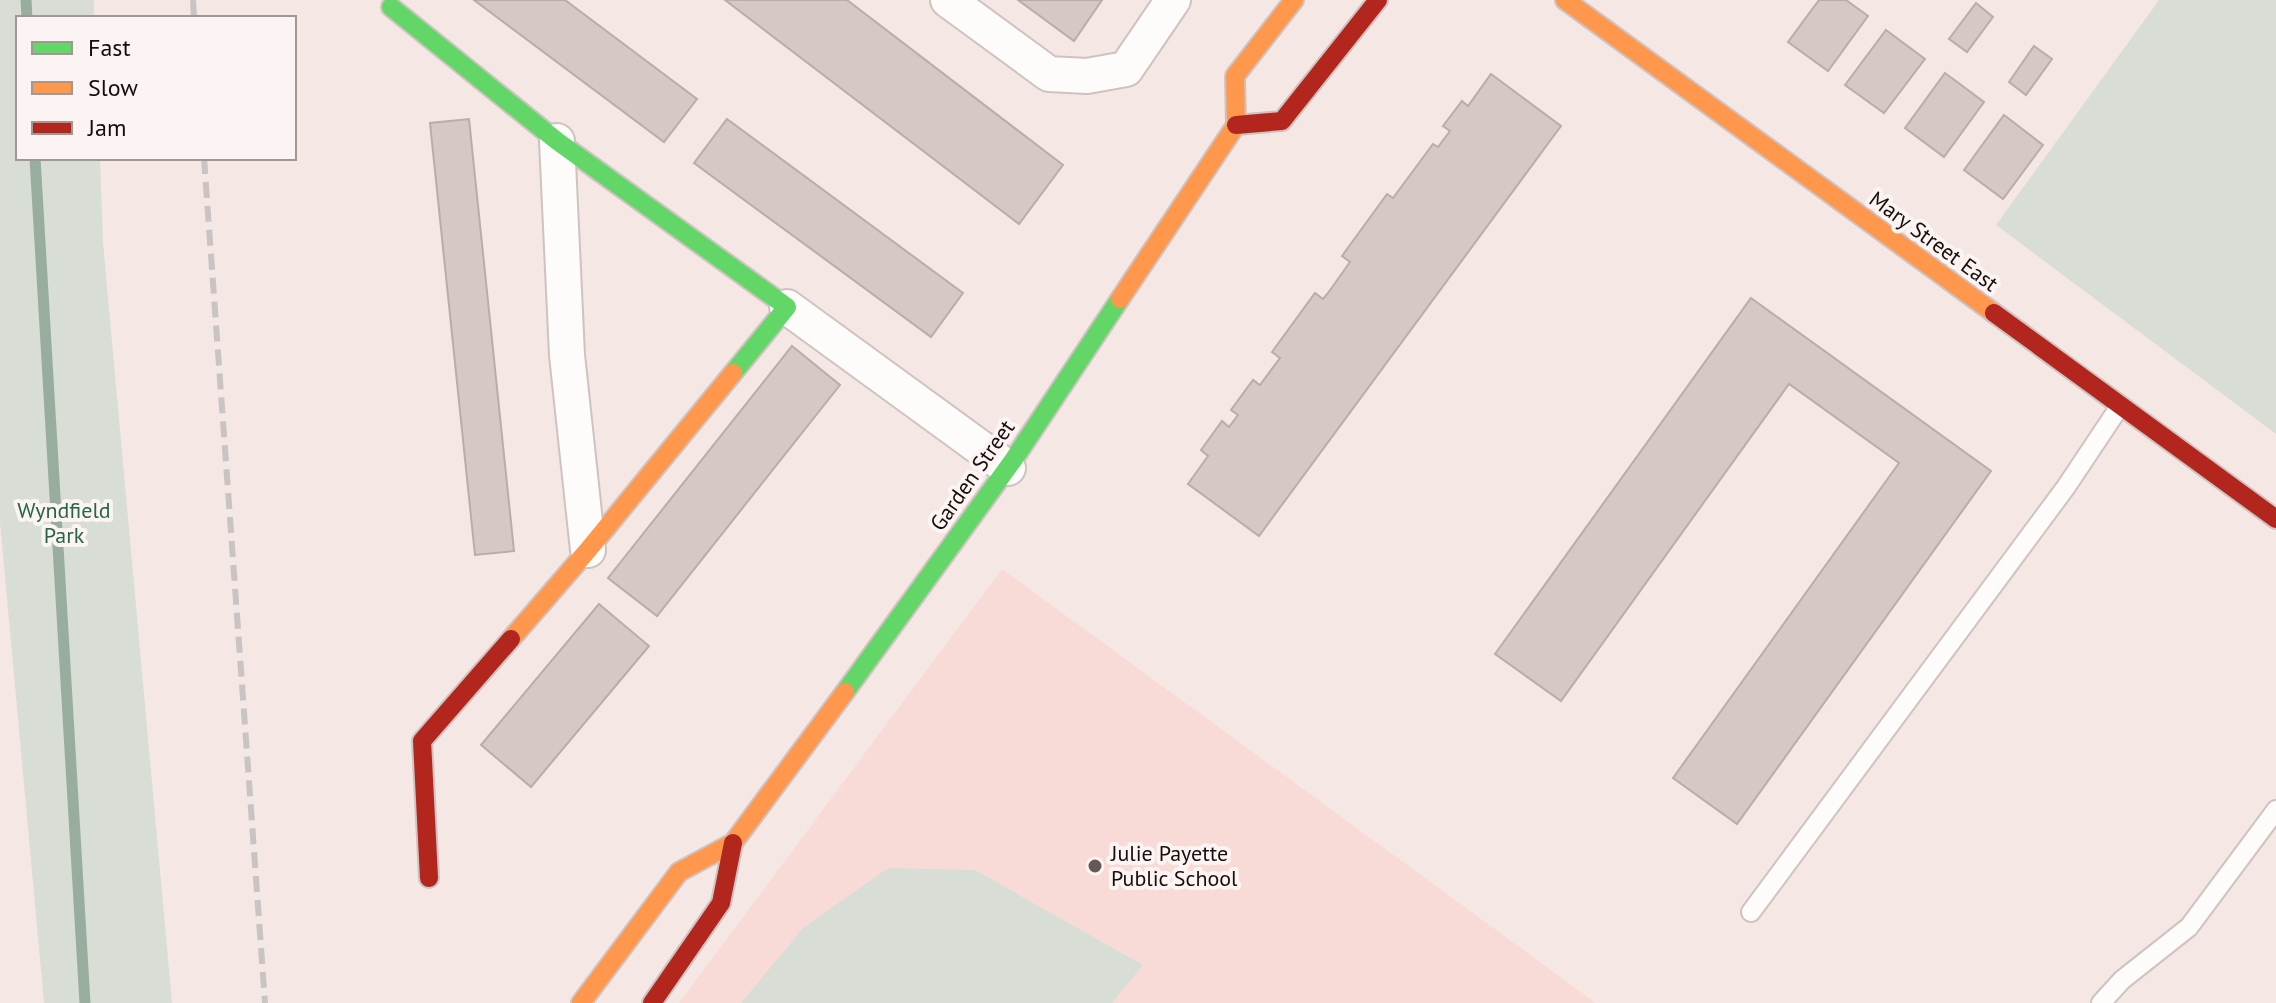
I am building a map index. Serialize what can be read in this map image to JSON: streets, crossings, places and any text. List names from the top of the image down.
{
  "streets": {
    "street": ["Mary Street East", "Garden Street"]
  },
  "parks": ["Wyndfield Park"],
  "places": ["Julie Payette Public School"],
  "legend": ["Fast", "Slow", "Jam"]
}
